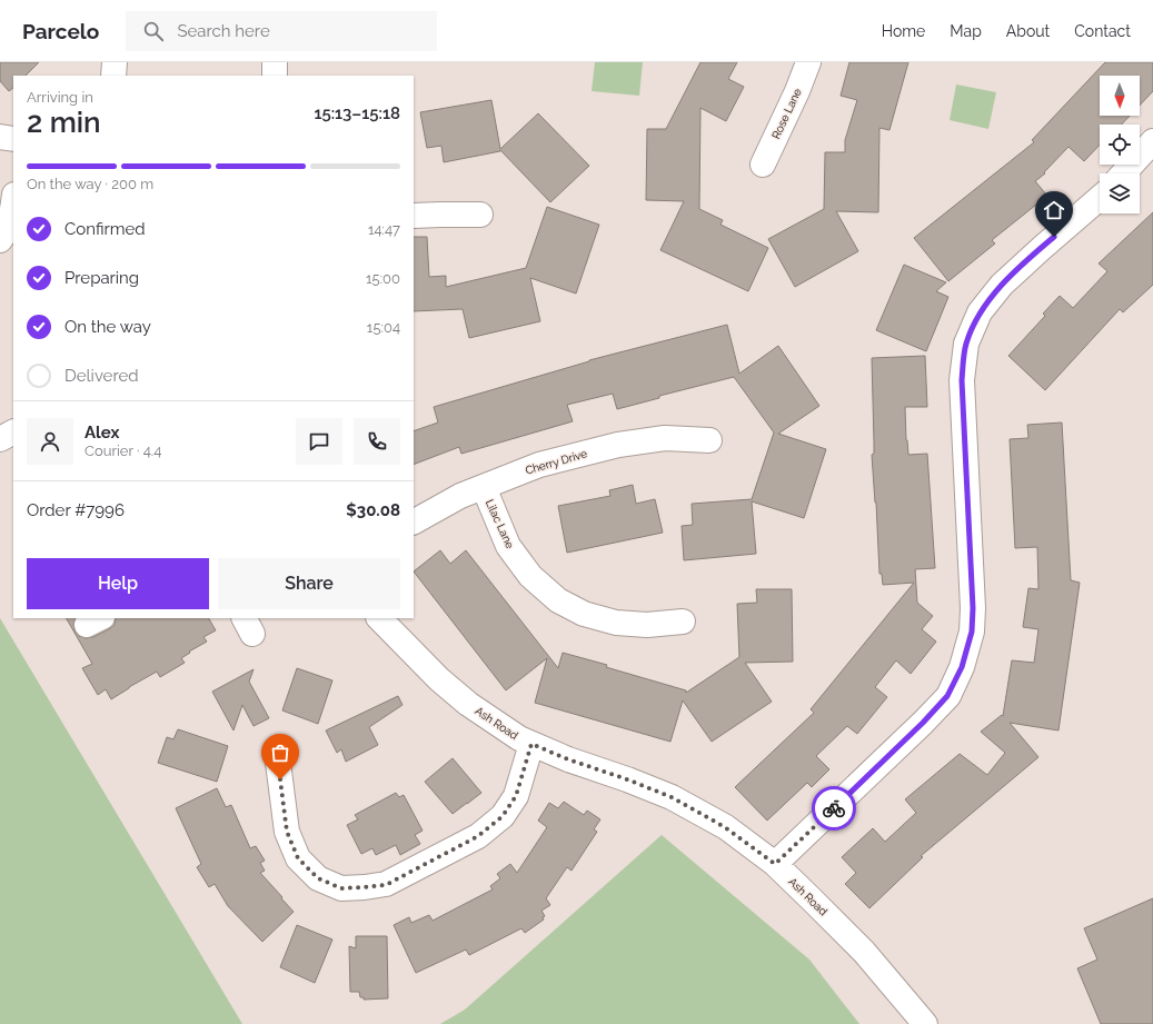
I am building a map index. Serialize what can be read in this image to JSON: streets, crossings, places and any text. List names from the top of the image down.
{
  "streets": {
    "street": [
      "Rose Lane",
      "Cherry Drive",
      "Lilac Lane",
      "Ash Road"
    ]
  },
  "crossings": [
    ["Cherry Drive", "Lilac Lane"]
  ],
  "north": "bottom",
  "page": {
    "header": "Parcelo",
    "search": "Search here",
    "nav": [
      "Home",
      "Map",
      "About",
      "Contact"
    ],
    "heading": ["2 min", "Arriving in", "15:13–15:18"],
    "panel": [
      "Alex",
      "Courier · 4.4",
      "Order #7996",
      "$30.08"
    ],
    "bar": "On the way · 200 m",
    "list": [
      ["Confirmed", "14:47"],
      ["Preparing", "15:00"],
      ["On the way", "15:04"],
      "Delivered"
    ],
    "buttons": ["Help", "Share"]
  }
}
